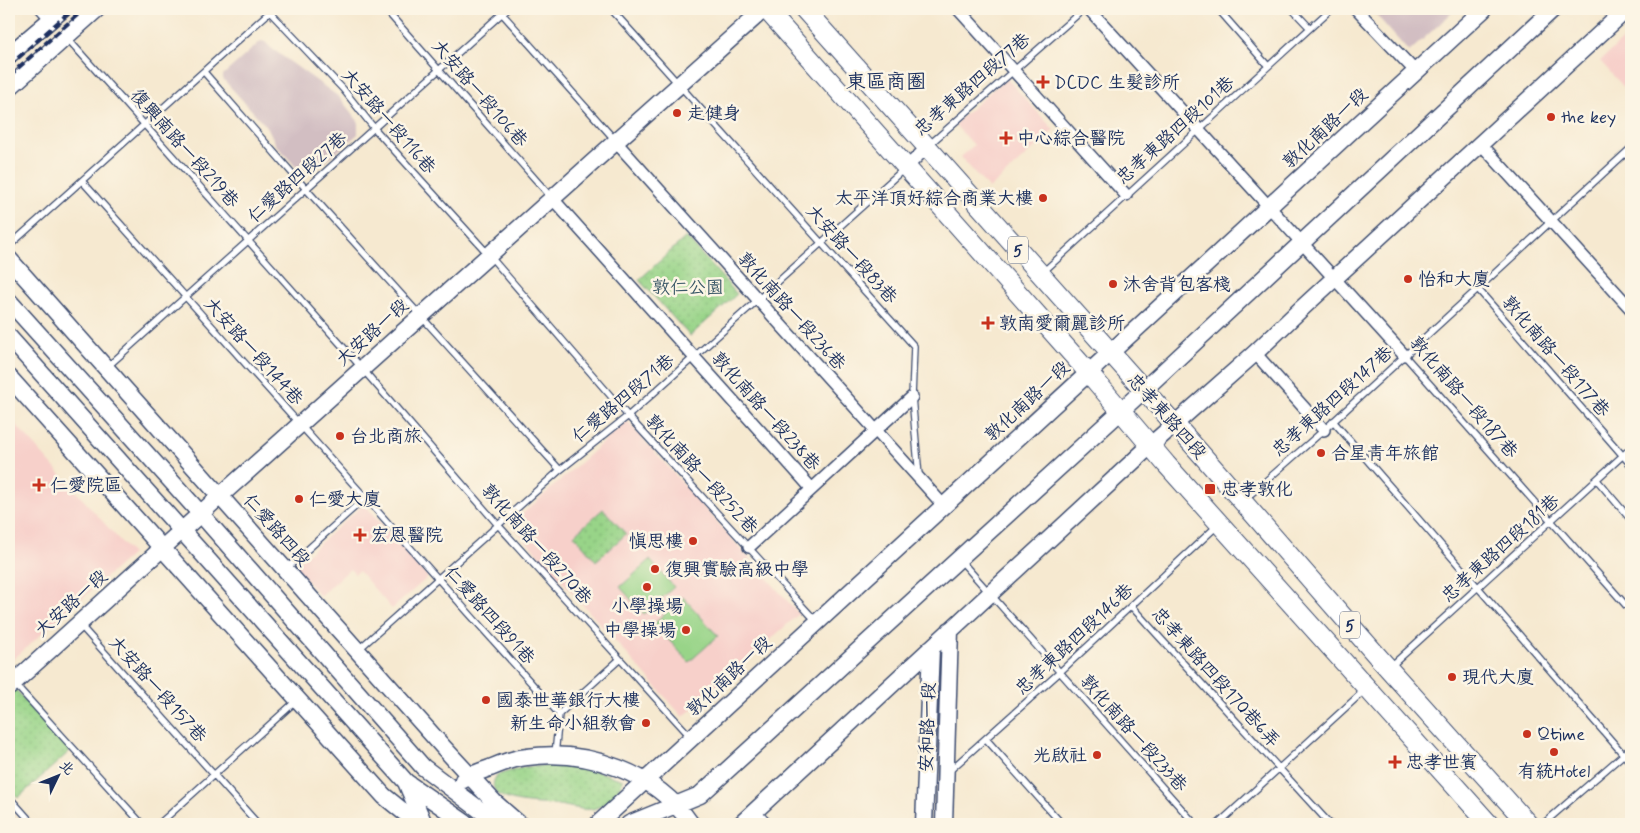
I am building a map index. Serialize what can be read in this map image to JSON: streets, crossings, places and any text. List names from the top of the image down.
{
  "streets": {
    "main road": [
      "敦化南路一段",
      "5",
      "大安路一段",
      "忠孝東路四段",
      "仁愛路四段",
      "安和路一段"
    ],
    "street": [
      "忠孝東路四段77巷",
      "敦化南路一段236巷",
      "敦化南路一段187巷",
      "敦化南路一段238巷"
    ],
    "lane": [
      "大安路一段106巷",
      "大安路一段116巷",
      "忠孝東路四段101巷",
      "復興南路一段219巷",
      "仁愛路四段27巷",
      "大安路一段83巷",
      "大安路一段144巷",
      "敦化南路一段177巷",
      "仁愛路四段71巷",
      "忠孝東路四段147巷",
      "敦化南路一段252巷",
      "敦化南路一段270巷",
      "忠孝東路四段181巷",
      "仁愛路四段91巷",
      "忠孝東路四段146巷",
      "忠孝東路四段170巷6弄",
      "大安路一段157巷",
      "敦化南路一段233巷"
    ]
  },
  "crossings": [
    ["忠孝東路四段77巷", "仁愛路四段71巷"],
    ["忠孝東路四段77巷", "忠孝東路四段"],
    ["大安路一段106巷", "仁愛路四段27巷"],
    ["大安路一段106巷", "大安路一段"],
    ["大安路一段106巷", "敦化南路一段238巷"],
    ["大安路一段116巷", "仁愛路四段27巷"],
    ["大安路一段116巷", "大安路一段"],
    ["大安路一段116巷", "敦化南路一段252巷"],
    ["敦化南路一段", "敦化南路一段236巷"],
    ["敦化南路一段", "敦化南路一段187巷"],
    ["敦化南路一段", "忠孝東路四段"],
    ["敦化南路一段", "敦化南路一段252巷"],
    ["敦化南路一段", "敦化南路一段270巷"],
    ["忠孝東路四段101巷", "敦化南路一段187巷"],
    ["忠孝東路四段101巷", "忠孝東路四段"],
    ["復興南路一段219巷", "仁愛路四段27巷"],
    ["復興南路一段219巷", "大安路一段"],
    ["復興南路一段219巷", "敦化南路一段270巷"],
    ["仁愛路四段27巷", "大安路一段144巷"],
    ["仁愛路四段27巷", "仁愛路四段"],
    ["大安路一段83巷", "敦化南路一段236巷"],
    ["大安路一段83巷", "大安路一段"],
    ["大安路一段83巷", "仁愛路四段71巷"],
    ["敦化南路一段236巷", "大安路一段"],
    ["敦化南路一段236巷", "仁愛路四段71巷"],
    ["大安路一段", "大安路一段144巷"],
    ["大安路一段", "敦化南路一段238巷"],
    ["大安路一段", "忠孝東路四段"],
    ["大安路一段", "敦化南路一段252巷"],
    ["大安路一段", "仁愛路四段"],
    ["大安路一段", "敦化南路一段270巷"],
    ["大安路一段", "仁愛路四段91巷"],
    ["大安路一段", "大安路一段157巷"],
    ["大安路一段144巷", "仁愛路四段91巷"],
    ["敦化南路一段177巷", "忠孝東路四段147巷"],
    ["敦化南路一段177巷", "忠孝東路四段181巷"],
    ["敦化南路一段187巷", "忠孝東路四段147巷"],
    ["敦化南路一段187巷", "忠孝東路四段181巷"],
    ["仁愛路四段71巷", "敦化南路一段238巷"],
    ["仁愛路四段71巷", "忠孝東路四段"],
    ["仁愛路四段71巷", "敦化南路一段252巷"],
    ["仁愛路四段71巷", "仁愛路四段"],
    ["仁愛路四段71巷", "敦化南路一段270巷"],
    ["仁愛路四段71巷", "仁愛路四段91巷"],
    ["忠孝東路四段147巷", "忠孝東路四段"],
    ["忠孝東路四段", "忠孝東路四段181巷"],
    ["忠孝東路四段", "忠孝東路四段146巷"],
    ["忠孝東路四段146巷", "忠孝東路四段170巷6弄"],
    ["忠孝東路四段146巷", "安和路一段"],
    ["忠孝東路四段146巷", "敦化南路一段233巷"]
  ],
  "districts": ["東區商圈"],
  "parks": ["敦仁公園"],
  "places": {
    "health": [
      "DCDC 生髮診所",
      "中心綜合醫院",
      "敦南愛爾麗診所",
      "仁愛院區",
      "宏恩醫院",
      "忠孝世賓"
    ],
    "other": [
      "走健身",
      "the key",
      "太平洋頂好綜合商業大樓",
      "怡和大廈",
      "沐舍背包客棧",
      "台北商旅",
      "合星青年旅館",
      "仁愛大廈",
      "慎思樓",
      "復興實驗高級中學",
      "小學操場",
      "中學操場",
      "現代大廈",
      "國泰世華銀行大樓",
      "新生命小組教會",
      "Qtime",
      "有統Hotel",
      "光啟社"
    ],
    "transit": ["忠孝敦化"]
  },
  "north": "top right"
}
